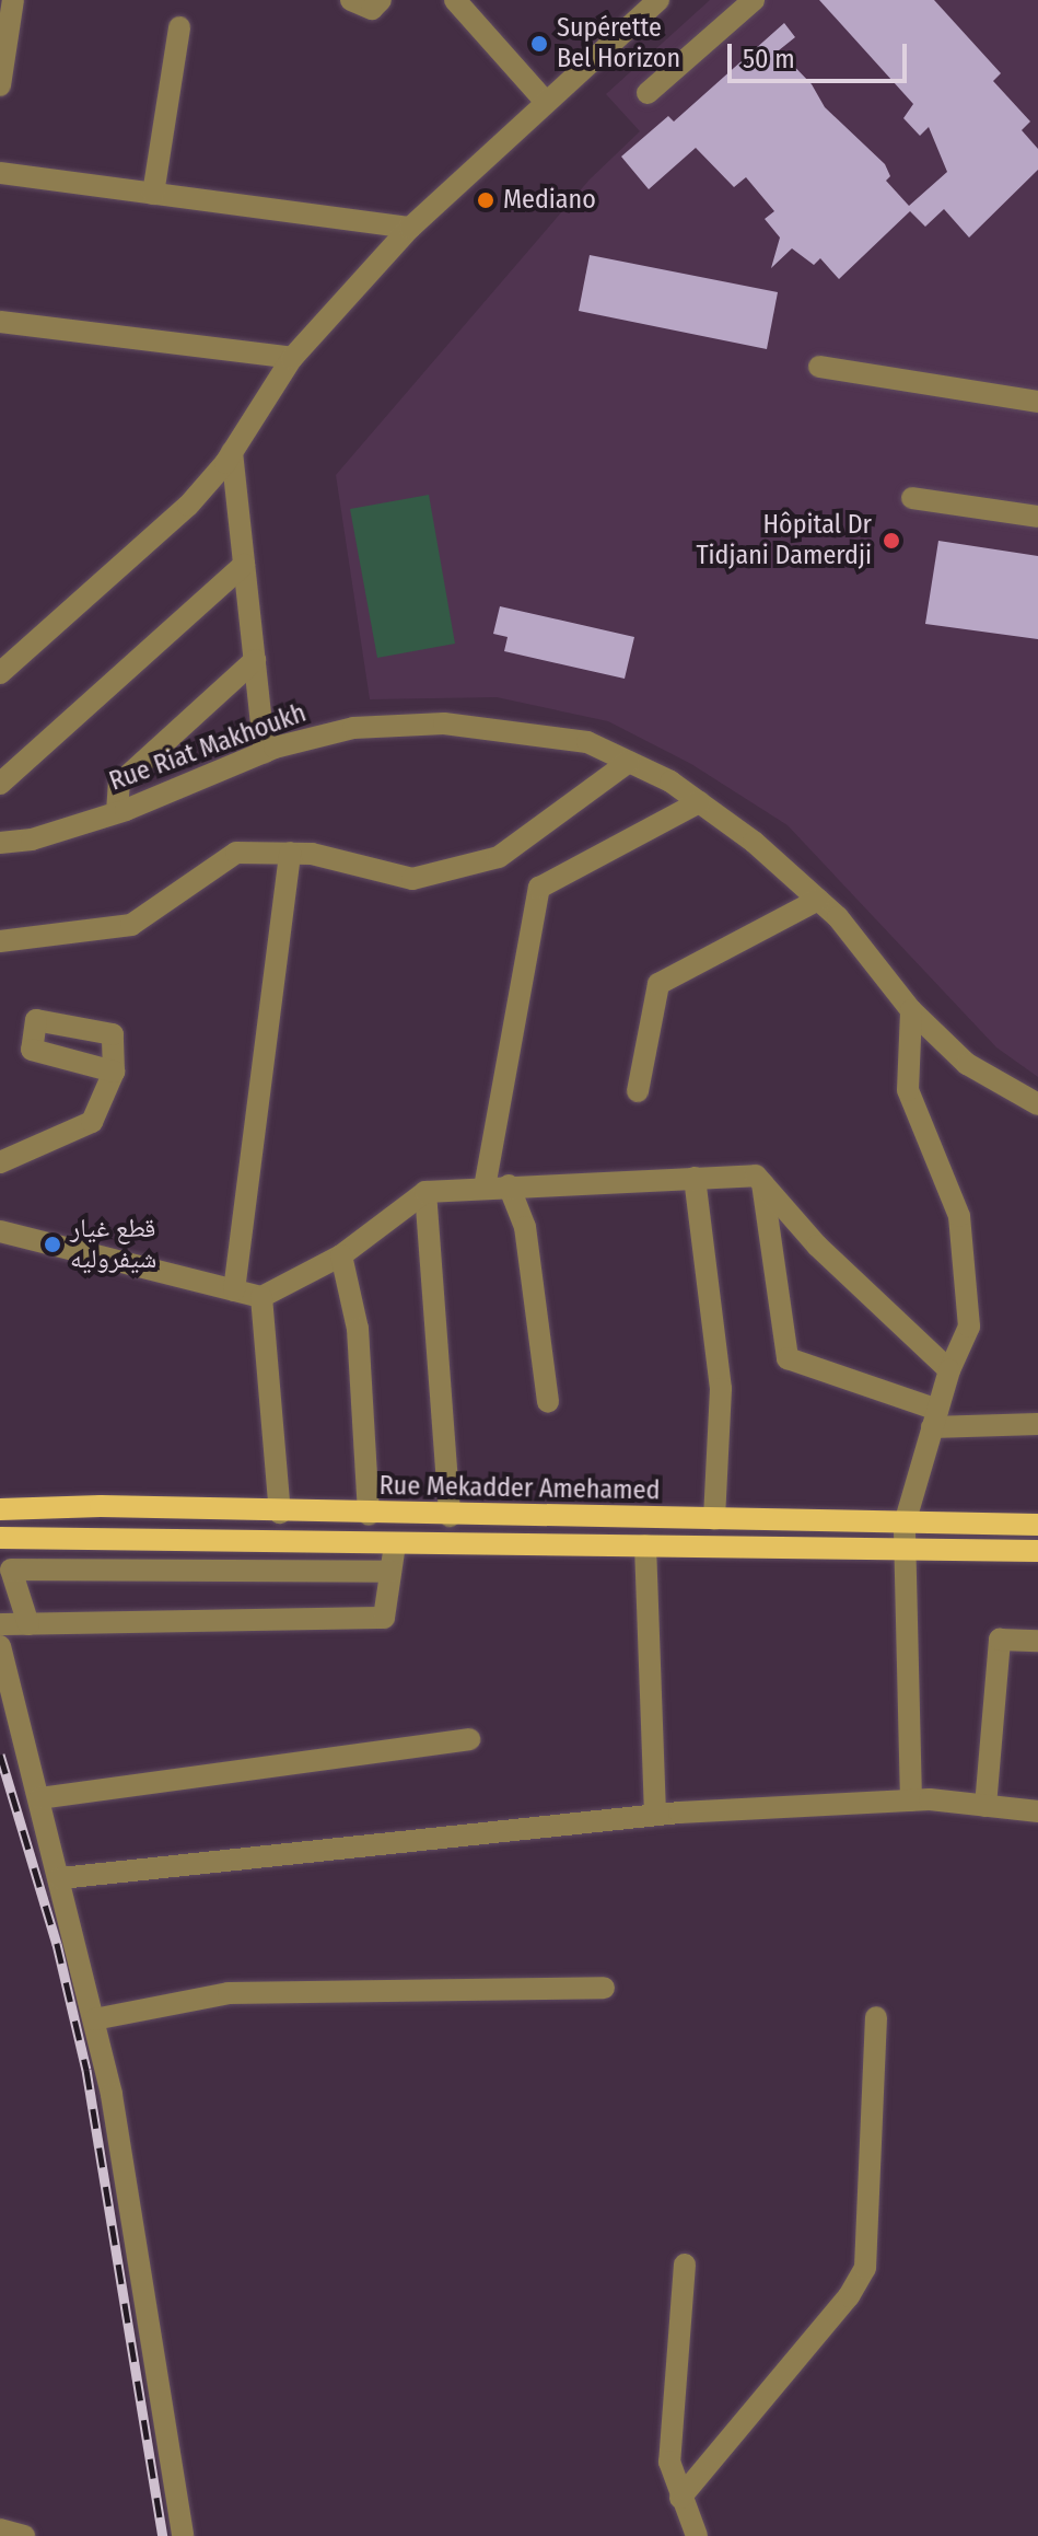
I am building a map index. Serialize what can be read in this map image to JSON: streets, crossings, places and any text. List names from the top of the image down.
{
  "streets": {
    "main road": ["Rue Mekadder Amehamed"],
    "street": ["Rue Riat Makhoukh"]
  },
  "places": [
    "Supérette Bel Horizon",
    "Mediano",
    "Hôpital Dr Tidjani Damerdji",
    "قطع غيار شيفروليه"
  ],
  "scale_bar": "50 m"
}
